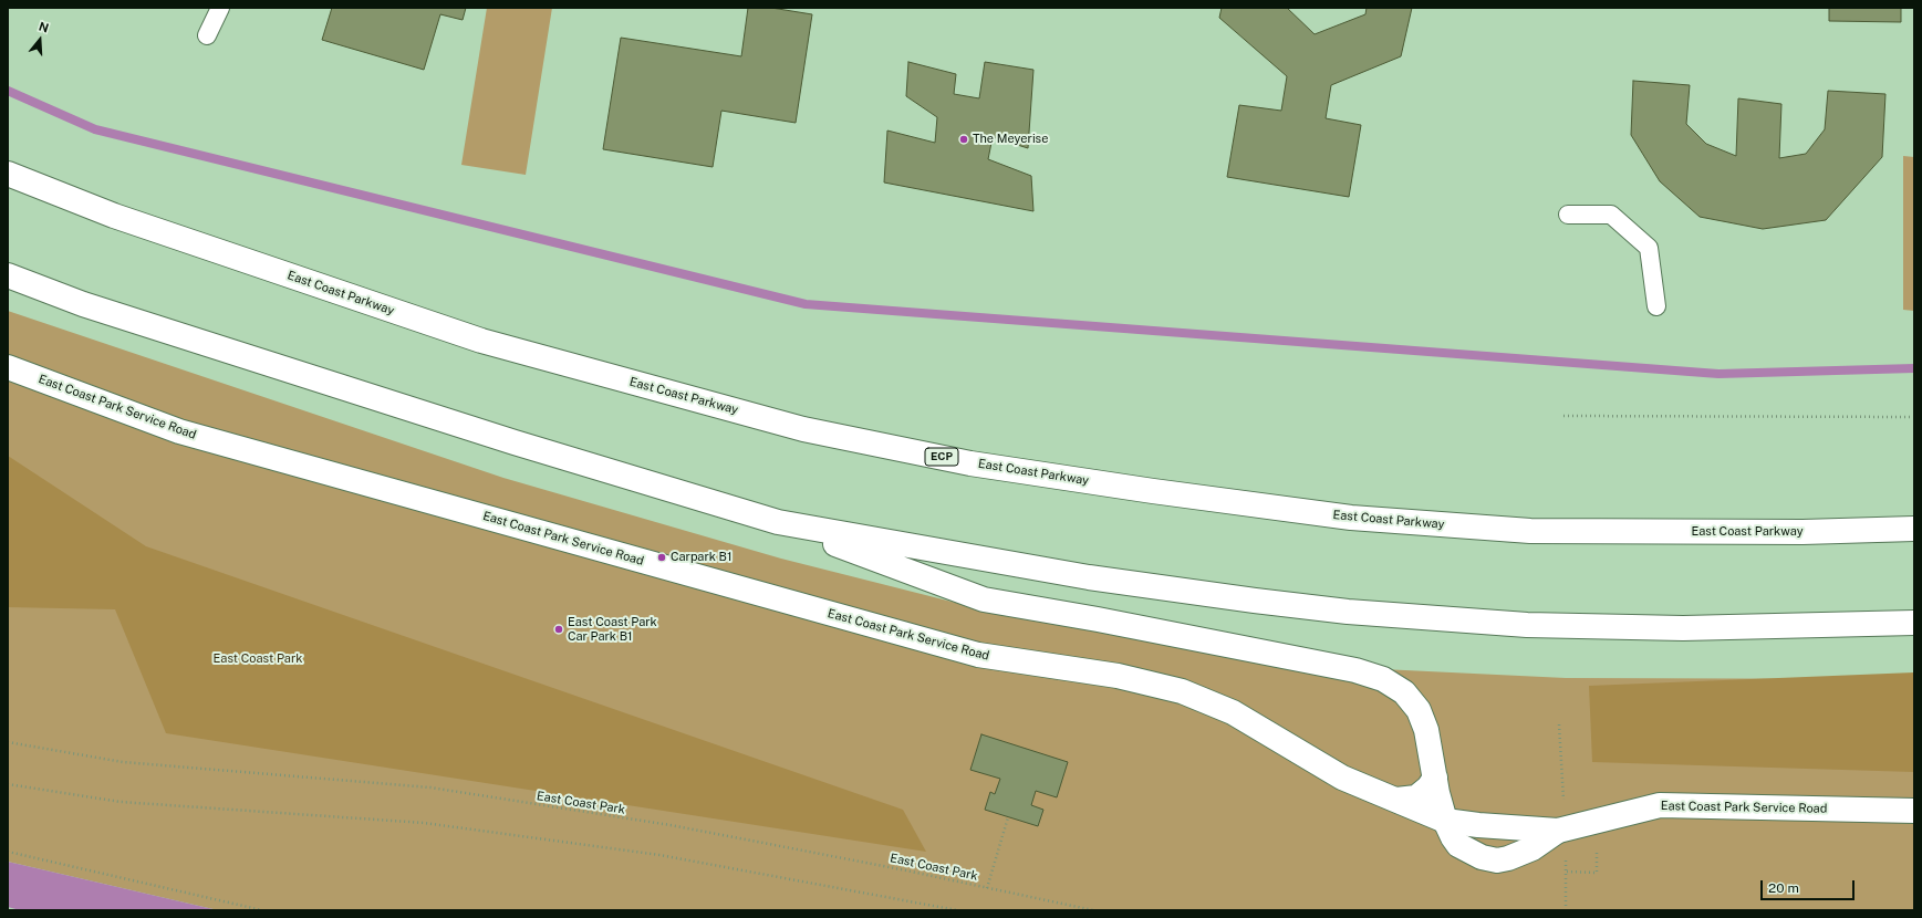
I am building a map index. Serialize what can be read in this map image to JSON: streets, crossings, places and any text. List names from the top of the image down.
{
  "streets": {
    "main road": ["East Coast Parkway", "East Coast Park Service Road", "ECP"],
    "path": ["East Coast Park"]
  },
  "parks": ["East Coast Park"],
  "places": ["The Meyerise", "Carpark B1", "East Coast Park Car Park B1"],
  "scale_bar": "20 m",
  "north": "top"
}
